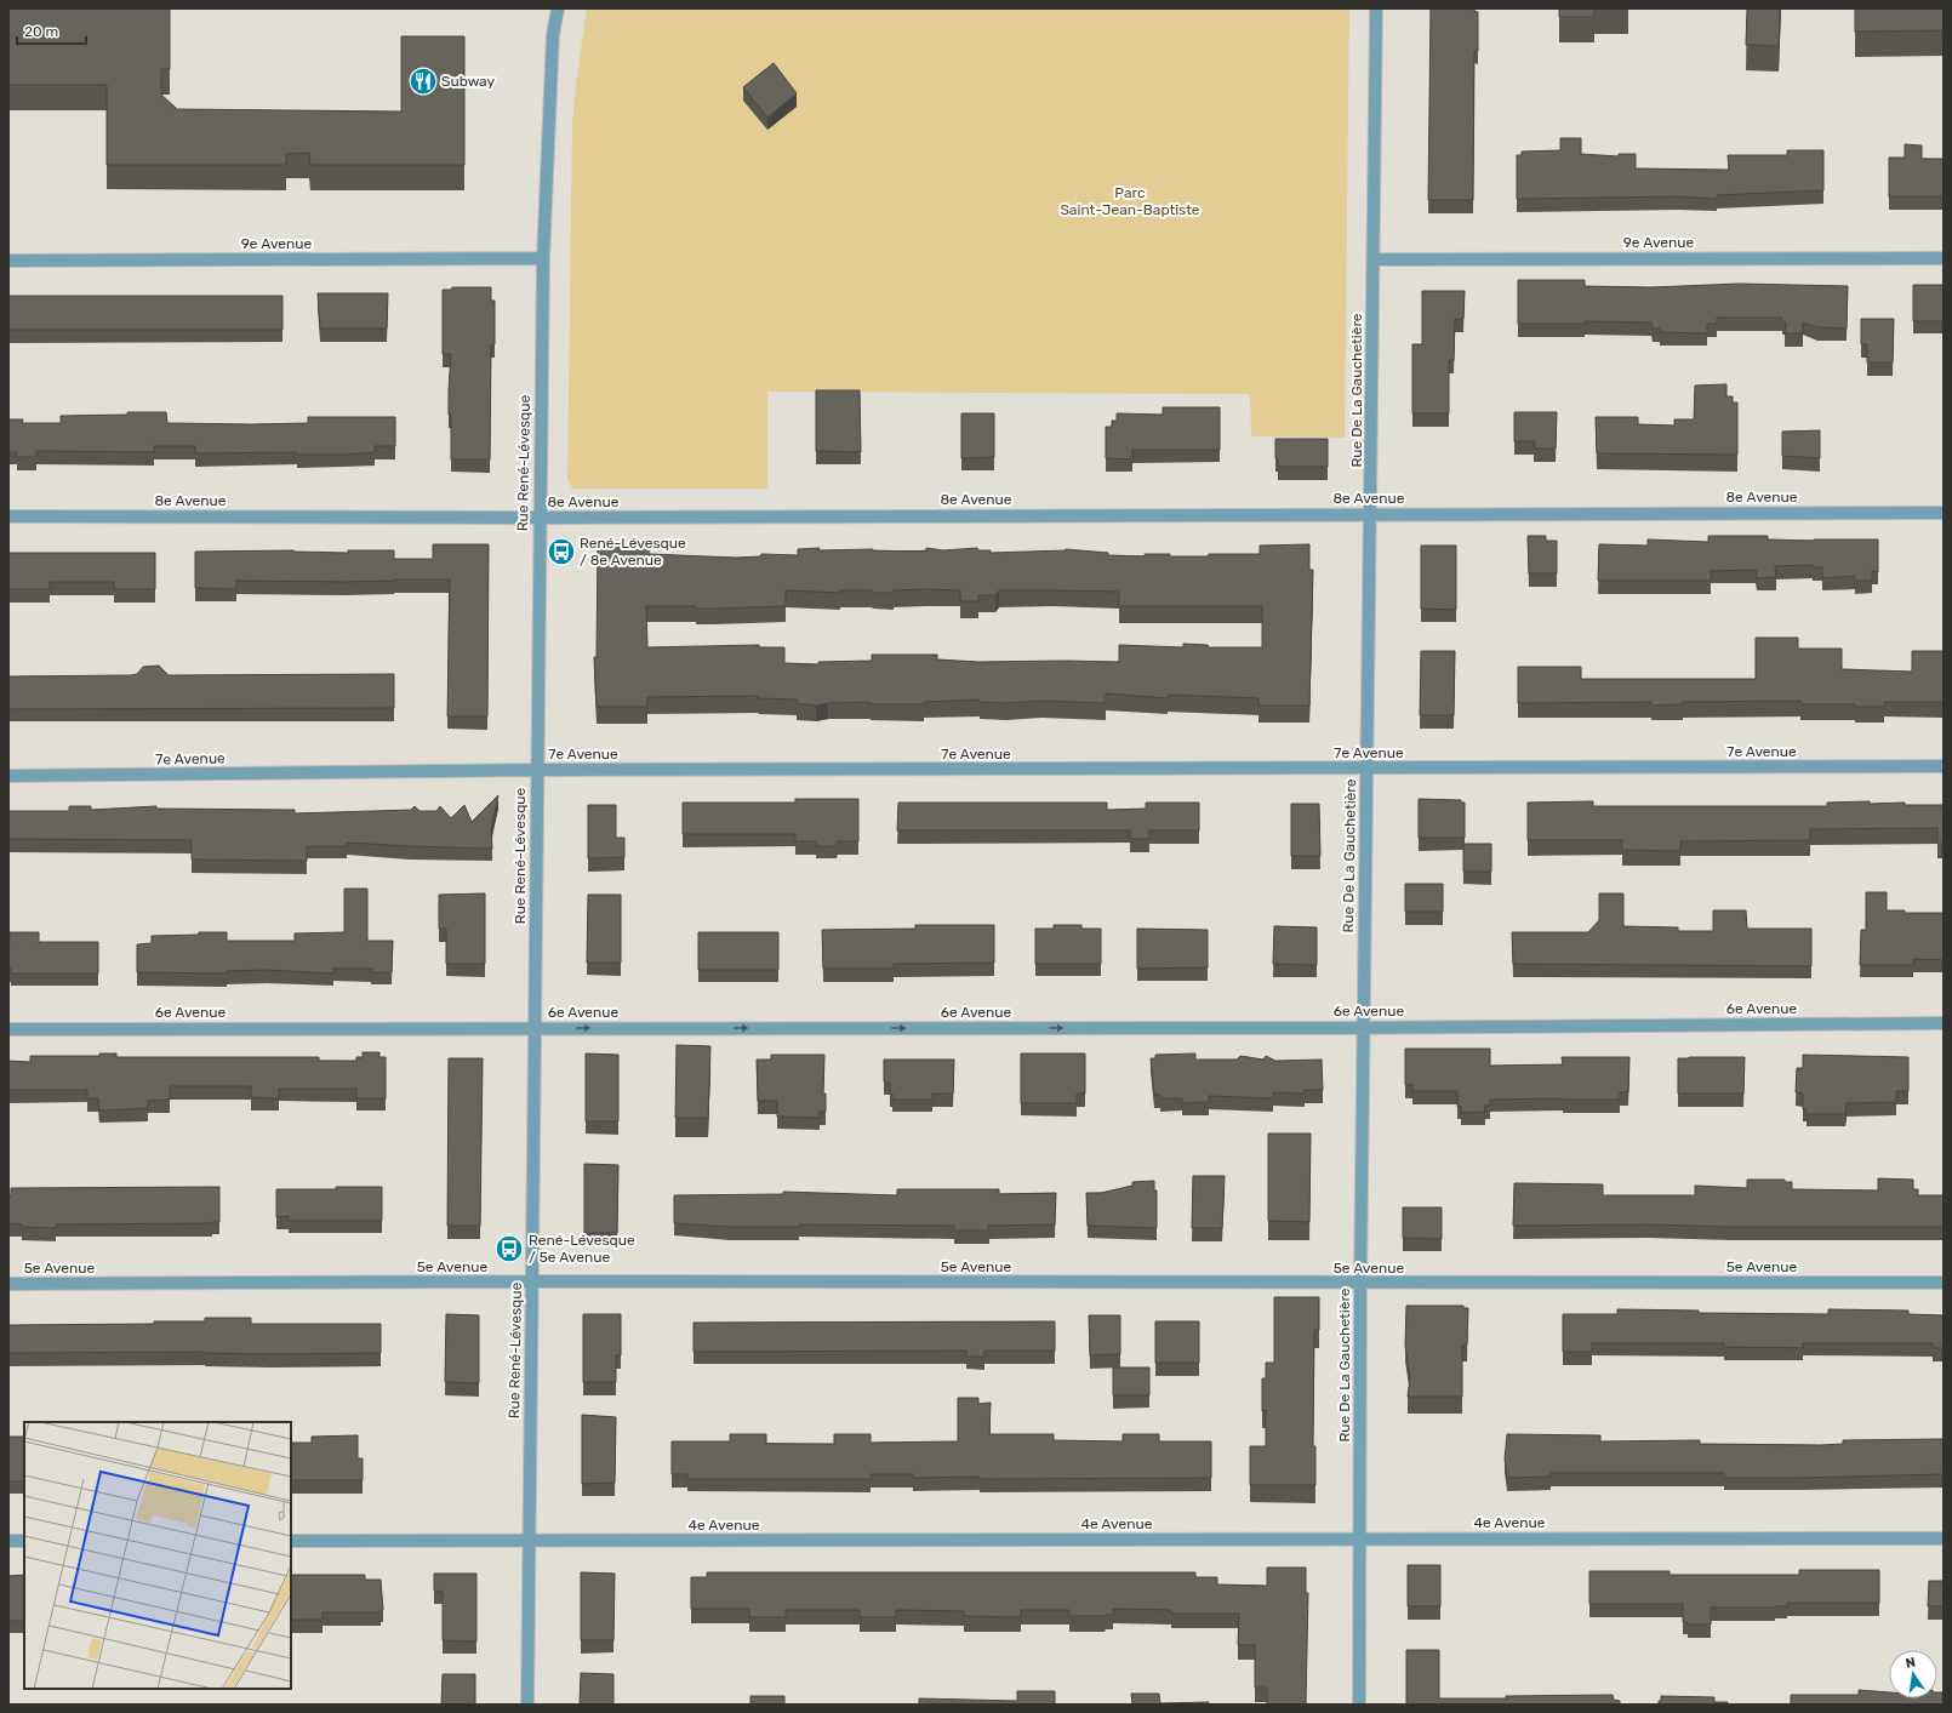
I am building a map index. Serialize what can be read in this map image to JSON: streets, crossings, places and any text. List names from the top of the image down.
{
  "streets": {
    "street": [
      "9e Avenue",
      "Rue De La Gauchetière",
      "Rue René-Lévesque",
      "8e Avenue",
      "7e Avenue",
      "6e Avenue",
      "5e Avenue",
      "4e Avenue"
    ]
  },
  "crossings": [
    ["9e Avenue", "Rue De La Gauchetière"],
    ["9e Avenue", "Rue René-Lévesque"],
    ["Rue De La Gauchetière", "8e Avenue"],
    ["Rue De La Gauchetière", "7e Avenue"],
    ["Rue De La Gauchetière", "6e Avenue"],
    ["Rue De La Gauchetière", "5e Avenue"],
    ["Rue De La Gauchetière", "4e Avenue"],
    ["Rue René-Lévesque", "8e Avenue"],
    ["Rue René-Lévesque", "7e Avenue"],
    ["Rue René-Lévesque", "6e Avenue"],
    ["Rue René-Lévesque", "5e Avenue"],
    ["Rue René-Lévesque", "4e Avenue"]
  ],
  "one_way": ["6e Avenue"],
  "parks": ["Parc Saint-Jean-Baptiste"],
  "places": {
    "restaurant": ["Subway"],
    "bus stop": ["René-Lévesque / 8e Avenue", "René-Lévesque / 5e Avenue"]
  },
  "scale_bar": "20 m",
  "north": "top"
}
